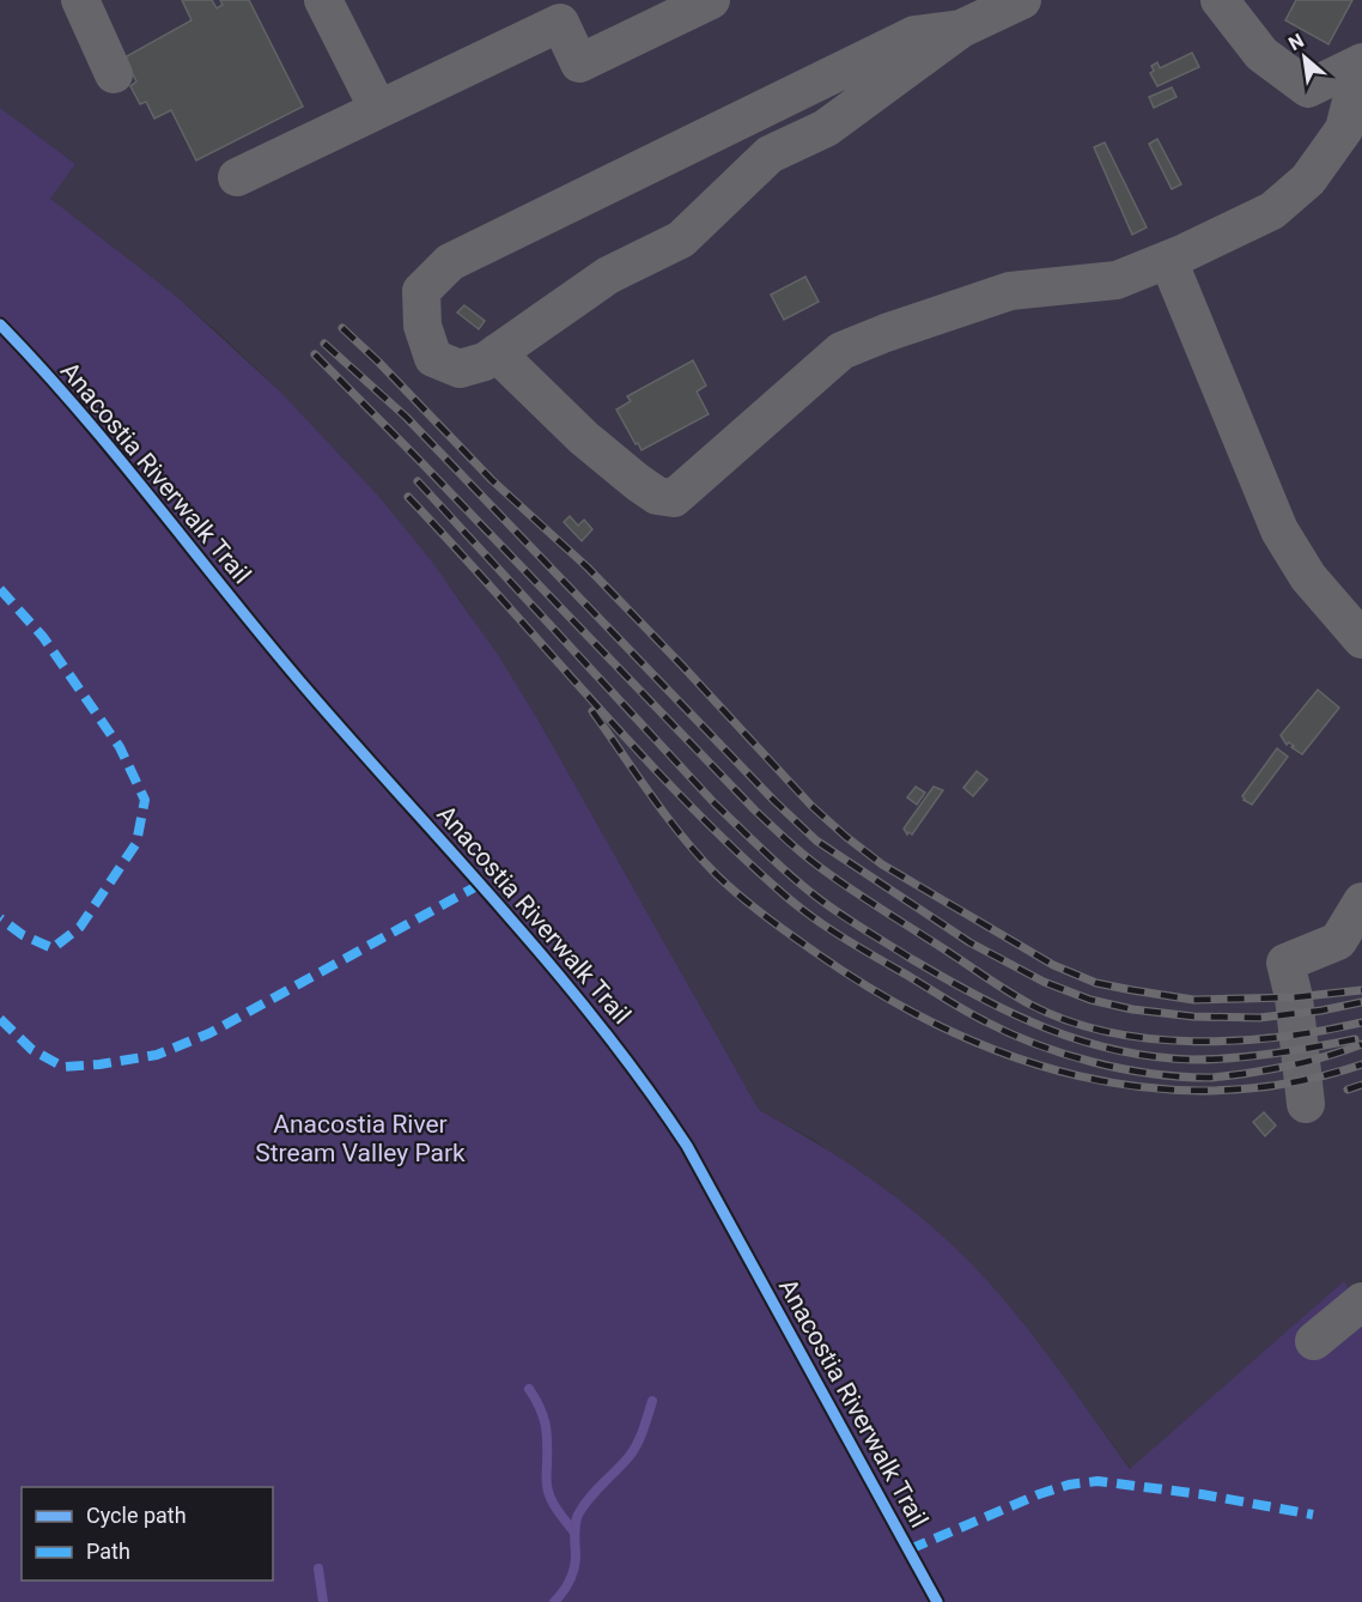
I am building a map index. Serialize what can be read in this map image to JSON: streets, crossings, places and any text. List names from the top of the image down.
{
  "streets": {
    "cycle path": ["Anacostia Riverwalk Trail"]
  },
  "parks": ["Anacostia River Stream Valley Park"],
  "legend": ["Cycle path", "Path"],
  "north": "top left"
}
